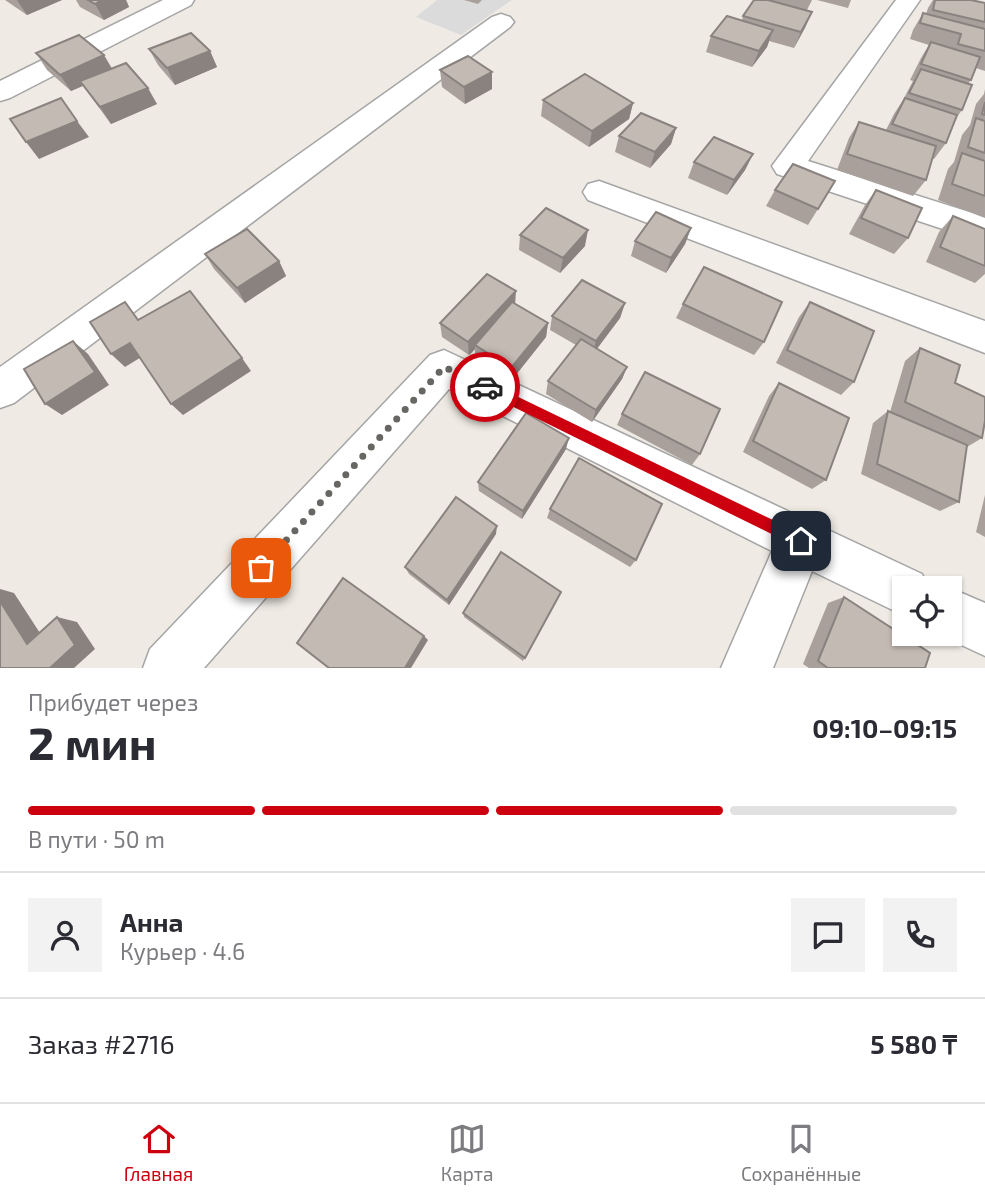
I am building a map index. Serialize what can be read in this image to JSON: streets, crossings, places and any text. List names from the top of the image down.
{
  "page": {
    "heading": ["2 мин", "Прибудет через", "09:10–09:15"],
    "panel": [
      "Анна",
      "Курьер · 4.6",
      "Заказ #2716",
      "5 580 ₸"
    ],
    "bar": "В пути · 50 m",
    "tabs": ["Главная", "Карта", "Сохранённые"]
  }
}
